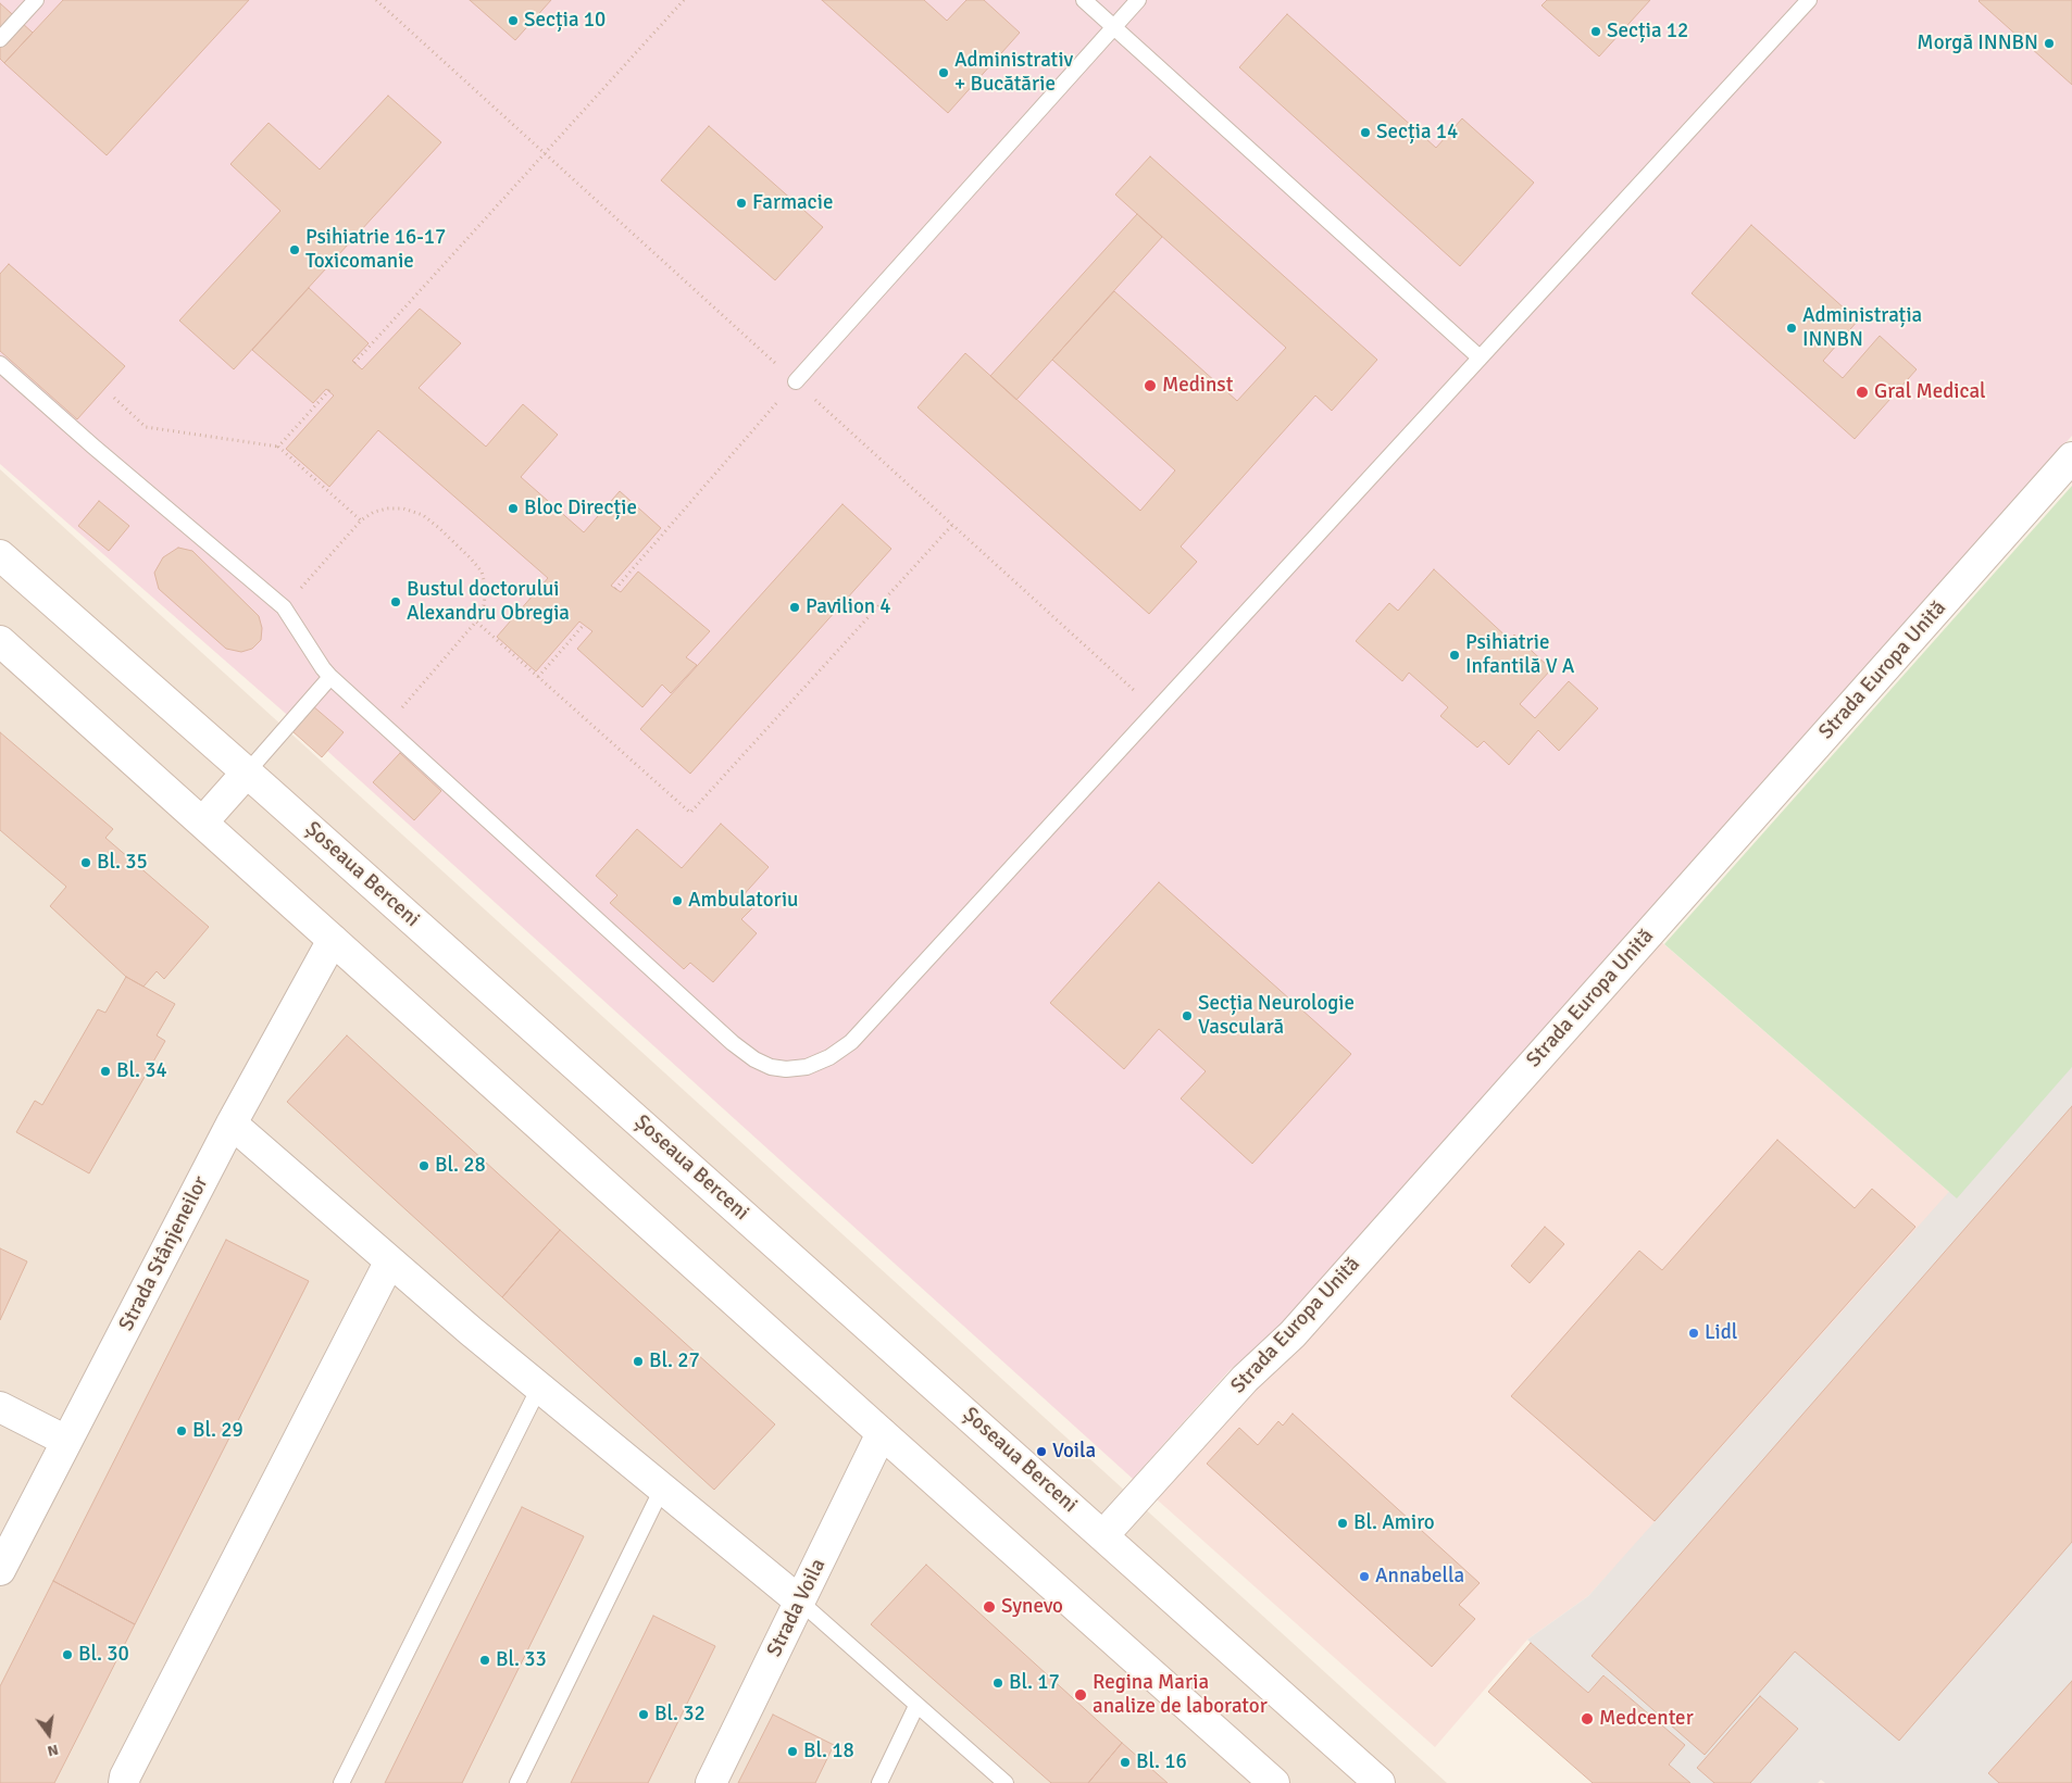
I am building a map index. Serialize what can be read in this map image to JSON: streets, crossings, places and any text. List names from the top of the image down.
{
  "streets": {
    "street": [
      "Strada Europa Unită",
      "Șoseaua Berceni",
      "Strada Stânjeneilor",
      "Strada Voila"
    ]
  },
  "crossings": [
    ["Strada Europa Unită", "Șoseaua Berceni"]
  ],
  "places": [
    "Secția 10",
    "Secția 12",
    "Morgă INNBN",
    "Administrativ + Bucătărie",
    "Secția 14",
    "Farmacie",
    "Psihiatrie 16-17 Toxicomanie",
    "Administrația INNBN",
    "Medinst",
    "Gral Medical",
    "Bloc Direcție",
    "Bustul doctorului Alexandru Obregia",
    "Pavilion 4",
    "Psihiatrie Infantilă V A",
    "Bl. 35",
    "Ambulatoriu",
    "Secția Neurologie Vasculară",
    "Bl. 34",
    "Bl. 28",
    "Lidl",
    "Bl. 27",
    "Bl. 29",
    "Voila",
    "Bl. Amiro",
    "Annabella",
    "Synevo",
    "Bl. 30",
    "Bl. 33",
    "Bl. 17",
    "Regina Maria analize de laborator",
    "Bl. 32",
    "Medcenter",
    "Bl. 18",
    "Bl. 16"
  ],
  "north": "bottom"
}
